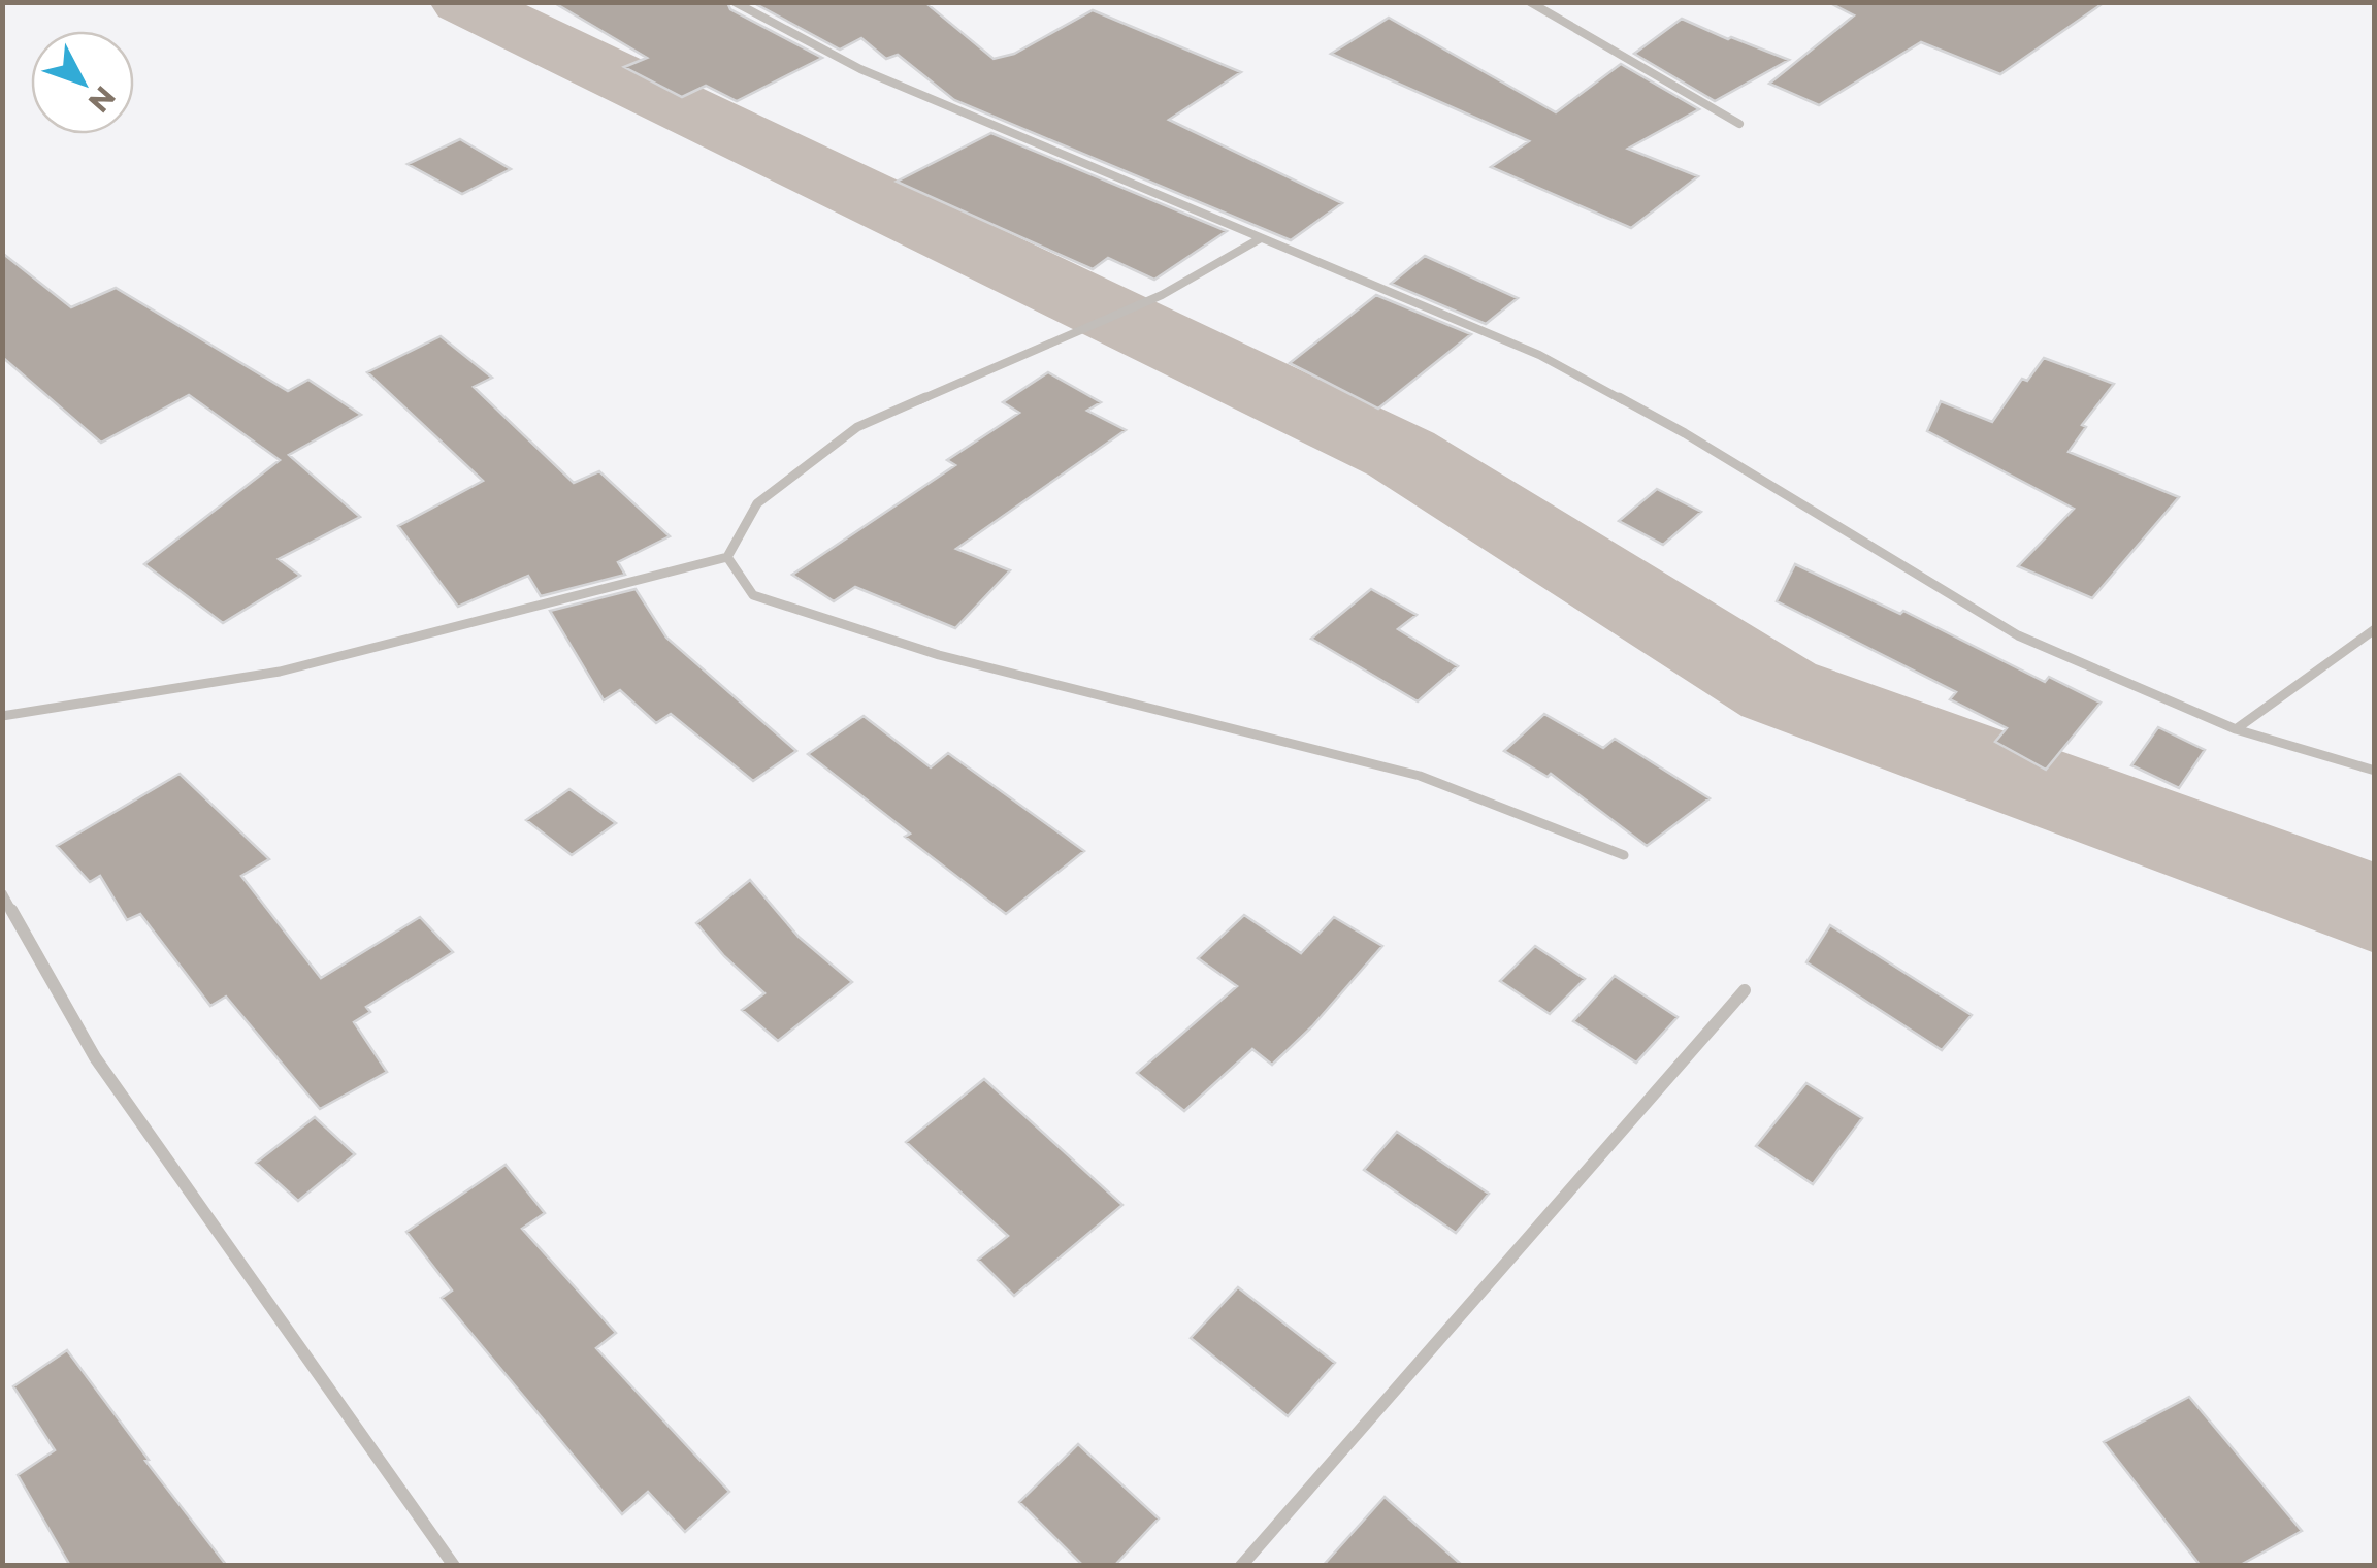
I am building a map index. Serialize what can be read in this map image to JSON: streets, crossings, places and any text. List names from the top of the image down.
{
  "north": "bottom right"
}
